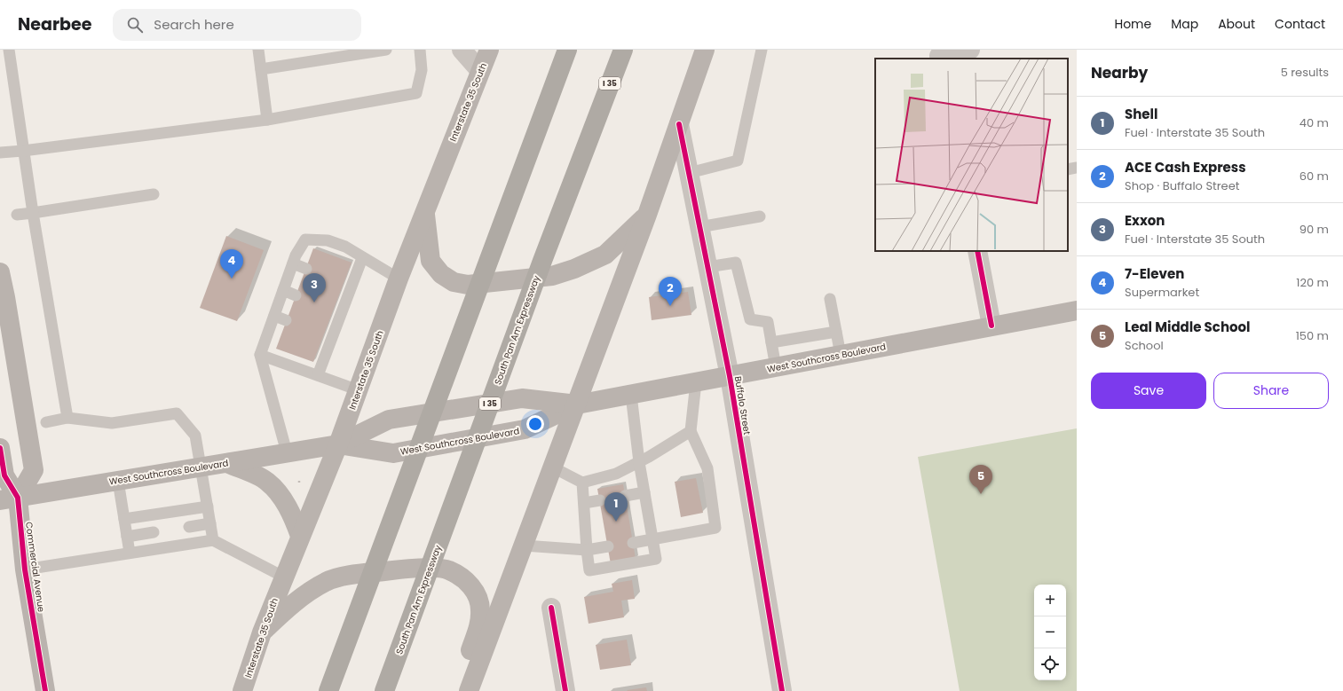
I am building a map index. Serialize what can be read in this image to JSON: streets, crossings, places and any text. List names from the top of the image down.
{
  "streets": {
    "highway": ["I 35", "South Pan Am Expressway"],
    "main road": ["Interstate 35 South", "West Southcross Boulevard", "Commercial Avenue"],
    "street": ["Buffalo Street"]
  },
  "crossings": [
    ["Interstate 35 South", "West Southcross Boulevard"],
    ["West Southcross Boulevard", "Buffalo Street"],
    ["West Southcross Boulevard", "Commercial Avenue"]
  ],
  "page": {
    "header": "Nearbee",
    "search": "Search here",
    "nav": [
      "Home",
      "Map",
      "About",
      "Contact"
    ],
    "heading": ["Nearby", "5 results"],
    "list": [
      {
        "mark": "1",
        "name": "Shell",
        "note": "Fuel · Interstate 35 South",
        "value": "40 m"
      },
      {
        "mark": "2",
        "name": "ACE Cash Express",
        "note": "Shop · Buffalo Street",
        "value": "60 m"
      },
      {
        "mark": "3",
        "name": "Exxon",
        "note": "Fuel · Interstate 35 South",
        "value": "90 m"
      },
      {
        "mark": "4",
        "name": "7-Eleven",
        "note": "Supermarket",
        "value": "120 m"
      },
      {
        "mark": "5",
        "name": "Leal Middle School",
        "note": "School",
        "value": "150 m"
      }
    ],
    "pins": [
      "4",
      "3",
      "2",
      "5",
      "1"
    ],
    "buttons": ["Save", "Share"],
    "map_buttons": ["+", "−"]
  }
}
